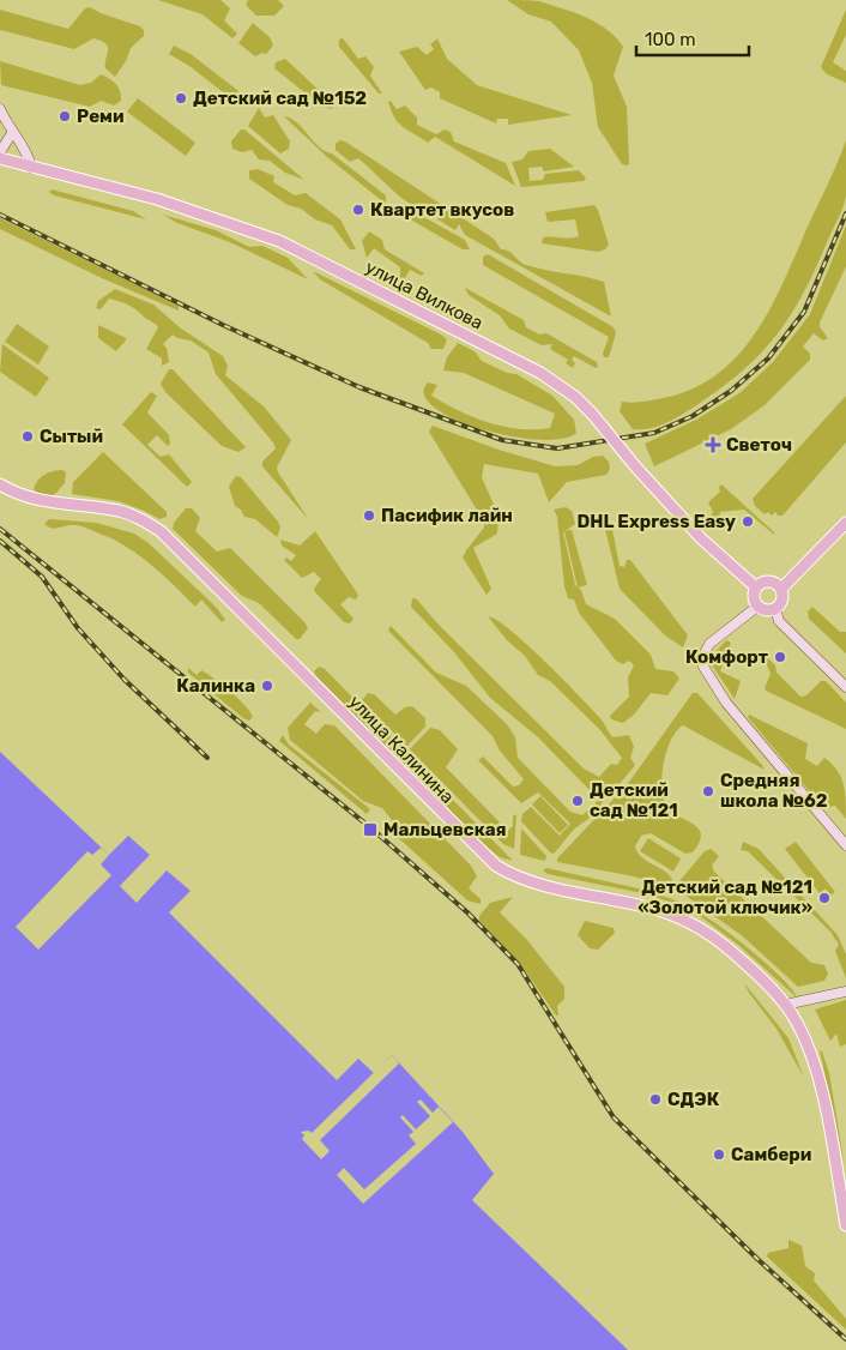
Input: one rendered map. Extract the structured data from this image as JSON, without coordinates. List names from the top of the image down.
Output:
{
  "streets": {
    "main road": ["улица Вилкова", "улица Калинина"]
  },
  "places": {
    "other": [
      "Детский сад №152",
      "Реми",
      "Квартет вкусов",
      "Сытый",
      "Пасифик лайн",
      "DHL Express Easy",
      "Комфорт",
      "Калинка",
      "Средняя школа №62",
      "Детский сад №121",
      "Детский сад №121 «Золотой ключик»",
      "СДЭК",
      "Самбери"
    ],
    "health": ["Светоч"],
    "transit": ["Мальцевская"]
  },
  "scale_bar": "100 m"
}
